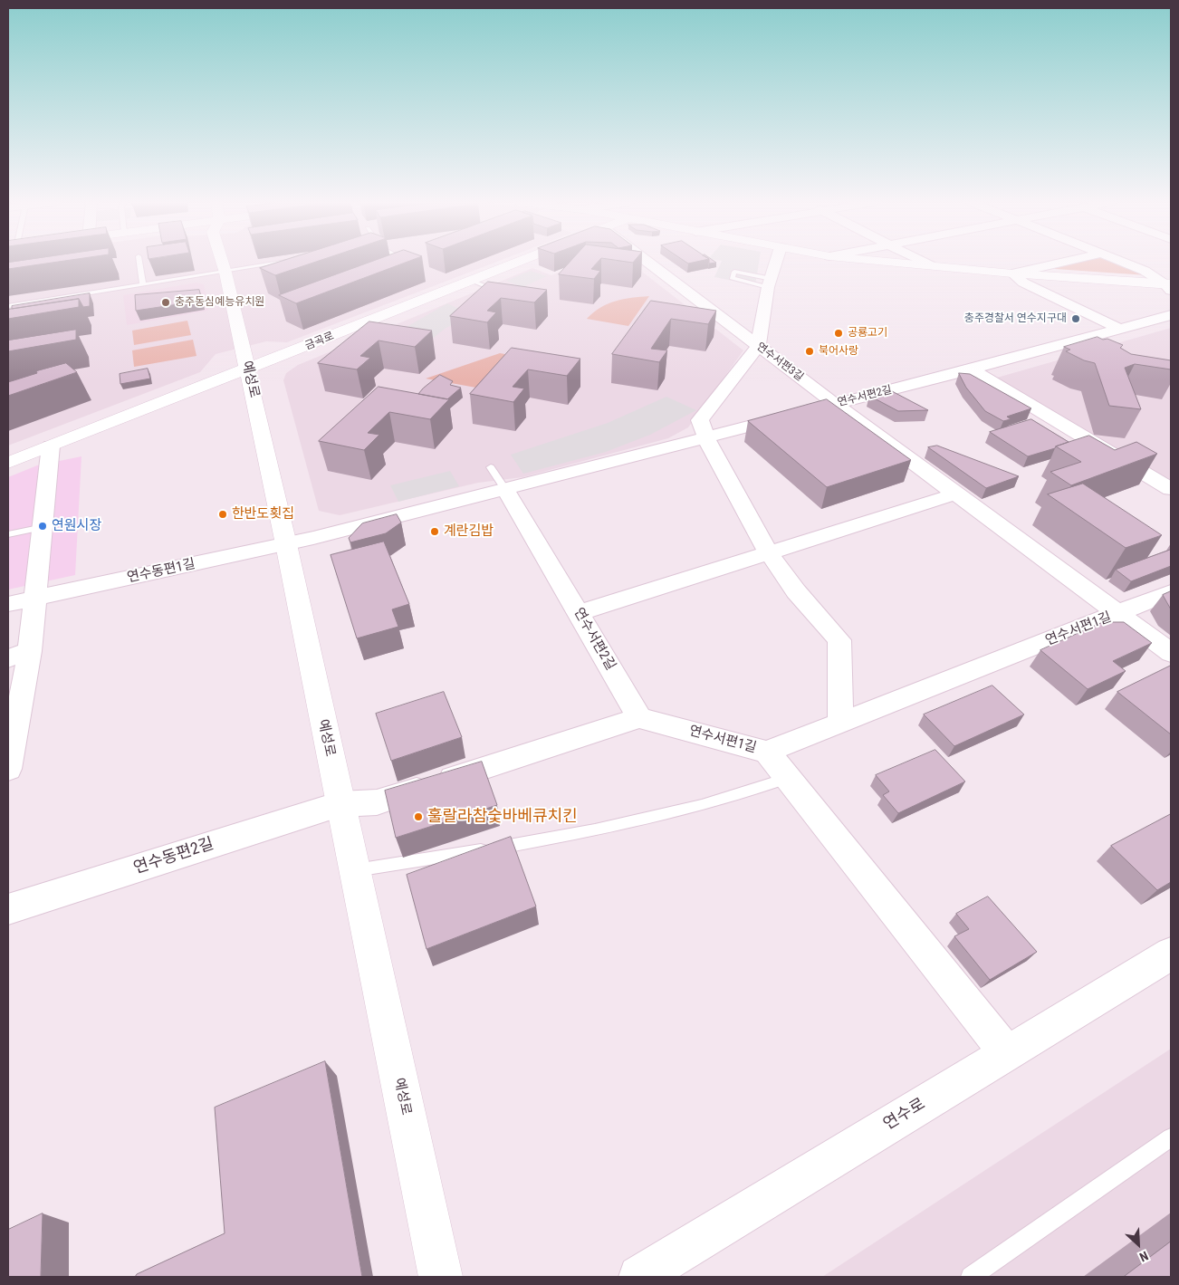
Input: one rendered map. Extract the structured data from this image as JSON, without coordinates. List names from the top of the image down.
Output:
{
  "streets": {
    "street": [
      "금곡로",
      "연수서편3길",
      "예성로",
      "연수서편2길",
      "연수동편1길",
      "연수서편1길",
      "연수동편2길",
      "연수로"
    ]
  },
  "crossings": [
    ["금곡로", "예성로"],
    ["연수서편3길", "연수서편2길"],
    ["연수서편3길", "연수서편1길"],
    ["예성로", "연수서편2길"],
    ["예성로", "연수동편1길"],
    ["예성로", "연수동편2길"],
    ["연수서편2길", "연수동편1길"],
    ["연수서편2길", "연수서편1길"]
  ],
  "places": [
    "충주동심예능유치원",
    "충주경찰서 연수지구대",
    "공룡고기",
    "북어사랑",
    "한반도횟집",
    "연원시장",
    "계란김밥",
    "훌랄라참숯바베큐치킨"
  ],
  "north": "bottom right"
}
